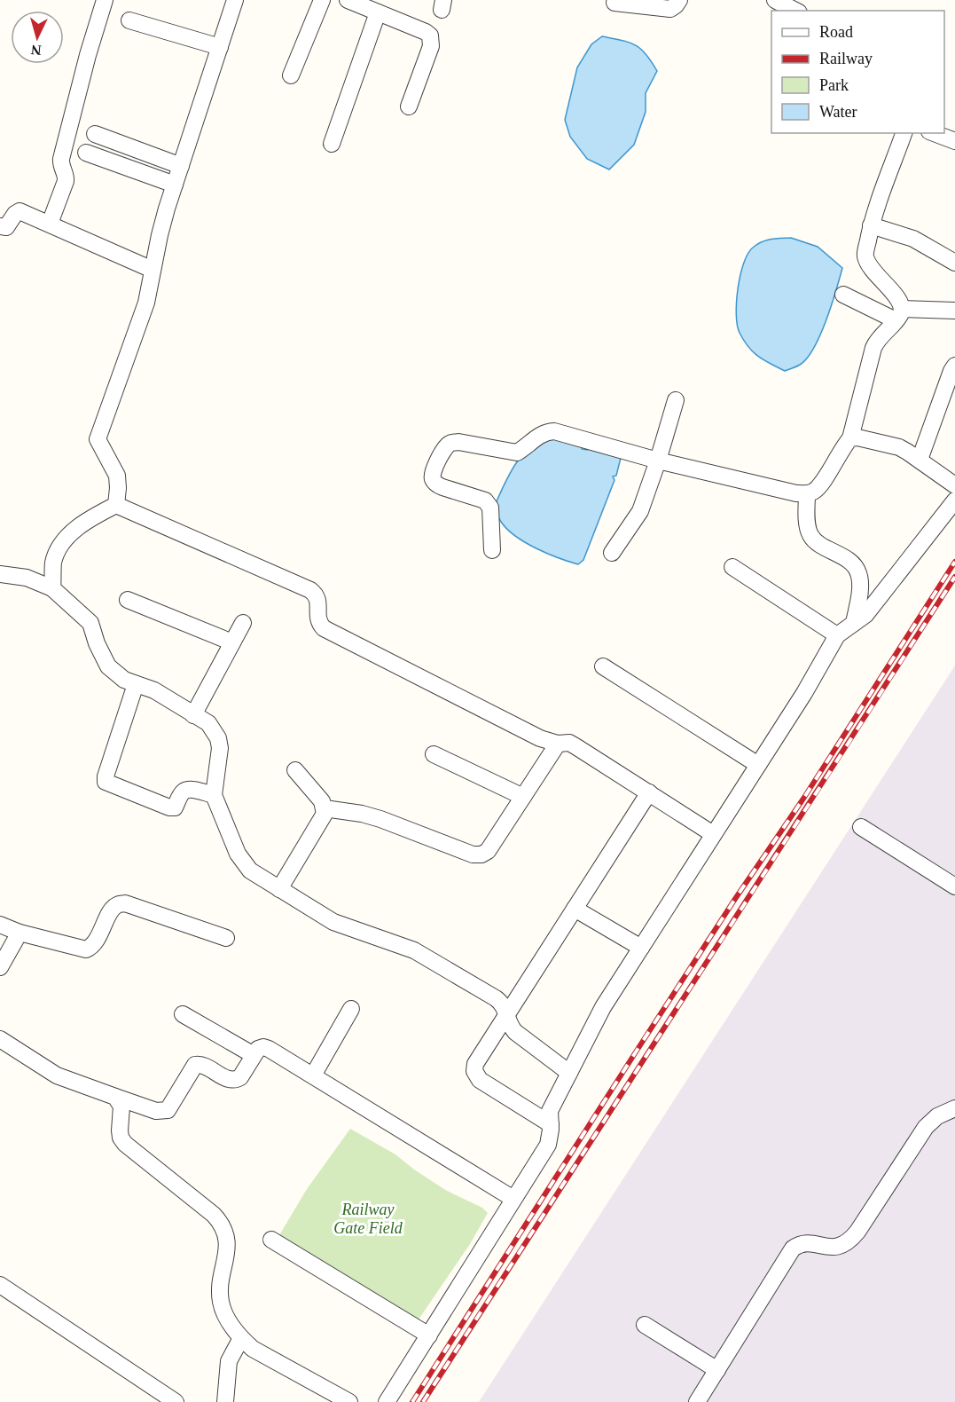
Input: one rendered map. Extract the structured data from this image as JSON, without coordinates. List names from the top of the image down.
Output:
{
  "parks": ["Railway Gate Field"],
  "legend": [
    "Road",
    "Railway",
    "Park",
    "Water"
  ],
  "north": "bottom"
}
